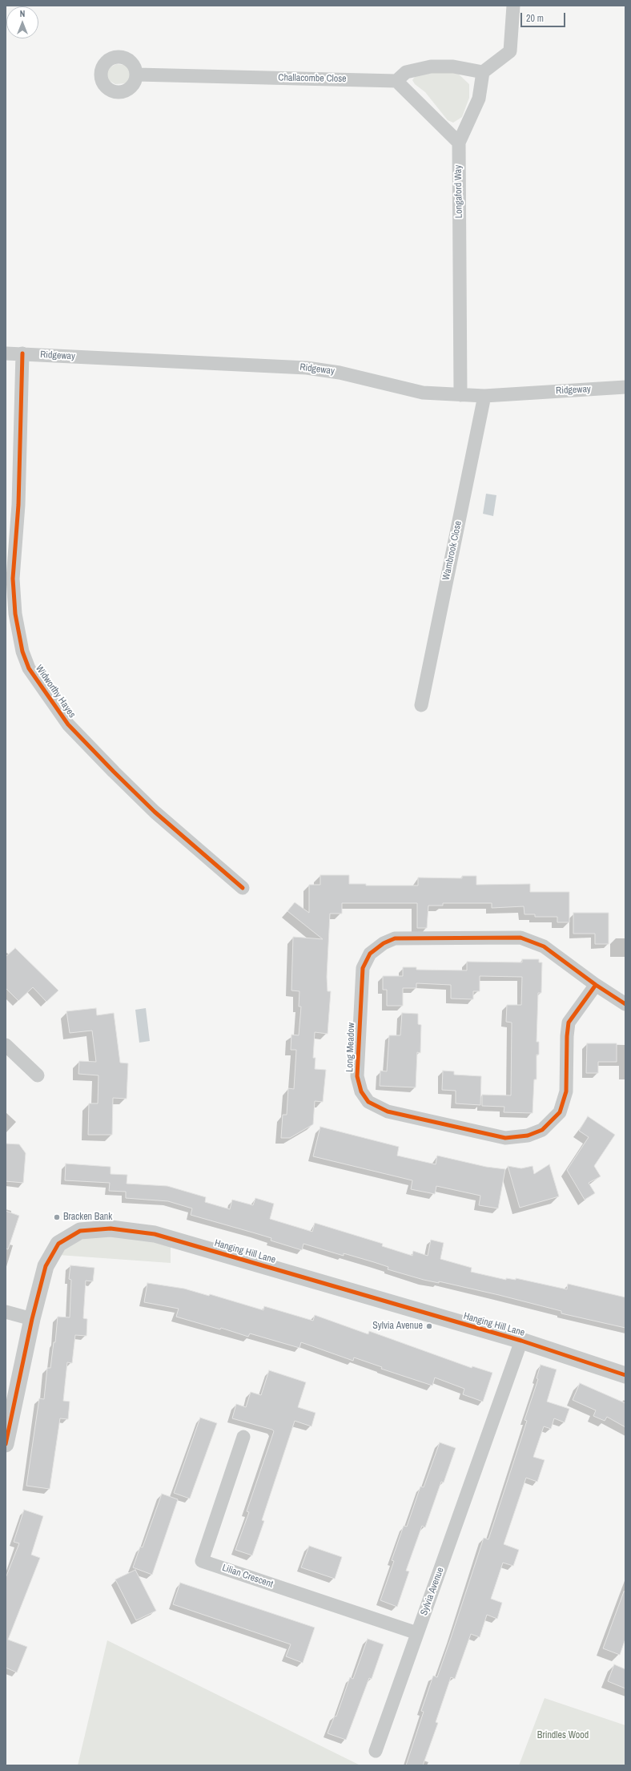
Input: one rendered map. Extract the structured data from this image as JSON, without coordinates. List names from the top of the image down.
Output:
{
  "streets": {
    "street": [
      "Challacombe Close",
      "Longaford Way",
      "Ridgeway",
      "Wambrook Close",
      "Widworthy Hayes",
      "Long Meadow",
      "Hanging Hill Lane",
      "Lilian Crescent",
      "Sylvia Avenue"
    ]
  },
  "crossings": [
    ["Longaford Way", "Ridgeway"],
    ["Ridgeway", "Wambrook Close"],
    ["Ridgeway", "Widworthy Hayes"],
    ["Hanging Hill Lane", "Sylvia Avenue"],
    ["Lilian Crescent", "Sylvia Avenue"]
  ],
  "parks": ["Brindles Wood"],
  "places": ["Bracken Bank", "Sylvia Avenue"],
  "scale_bar": "20 m",
  "north": "top"
}
